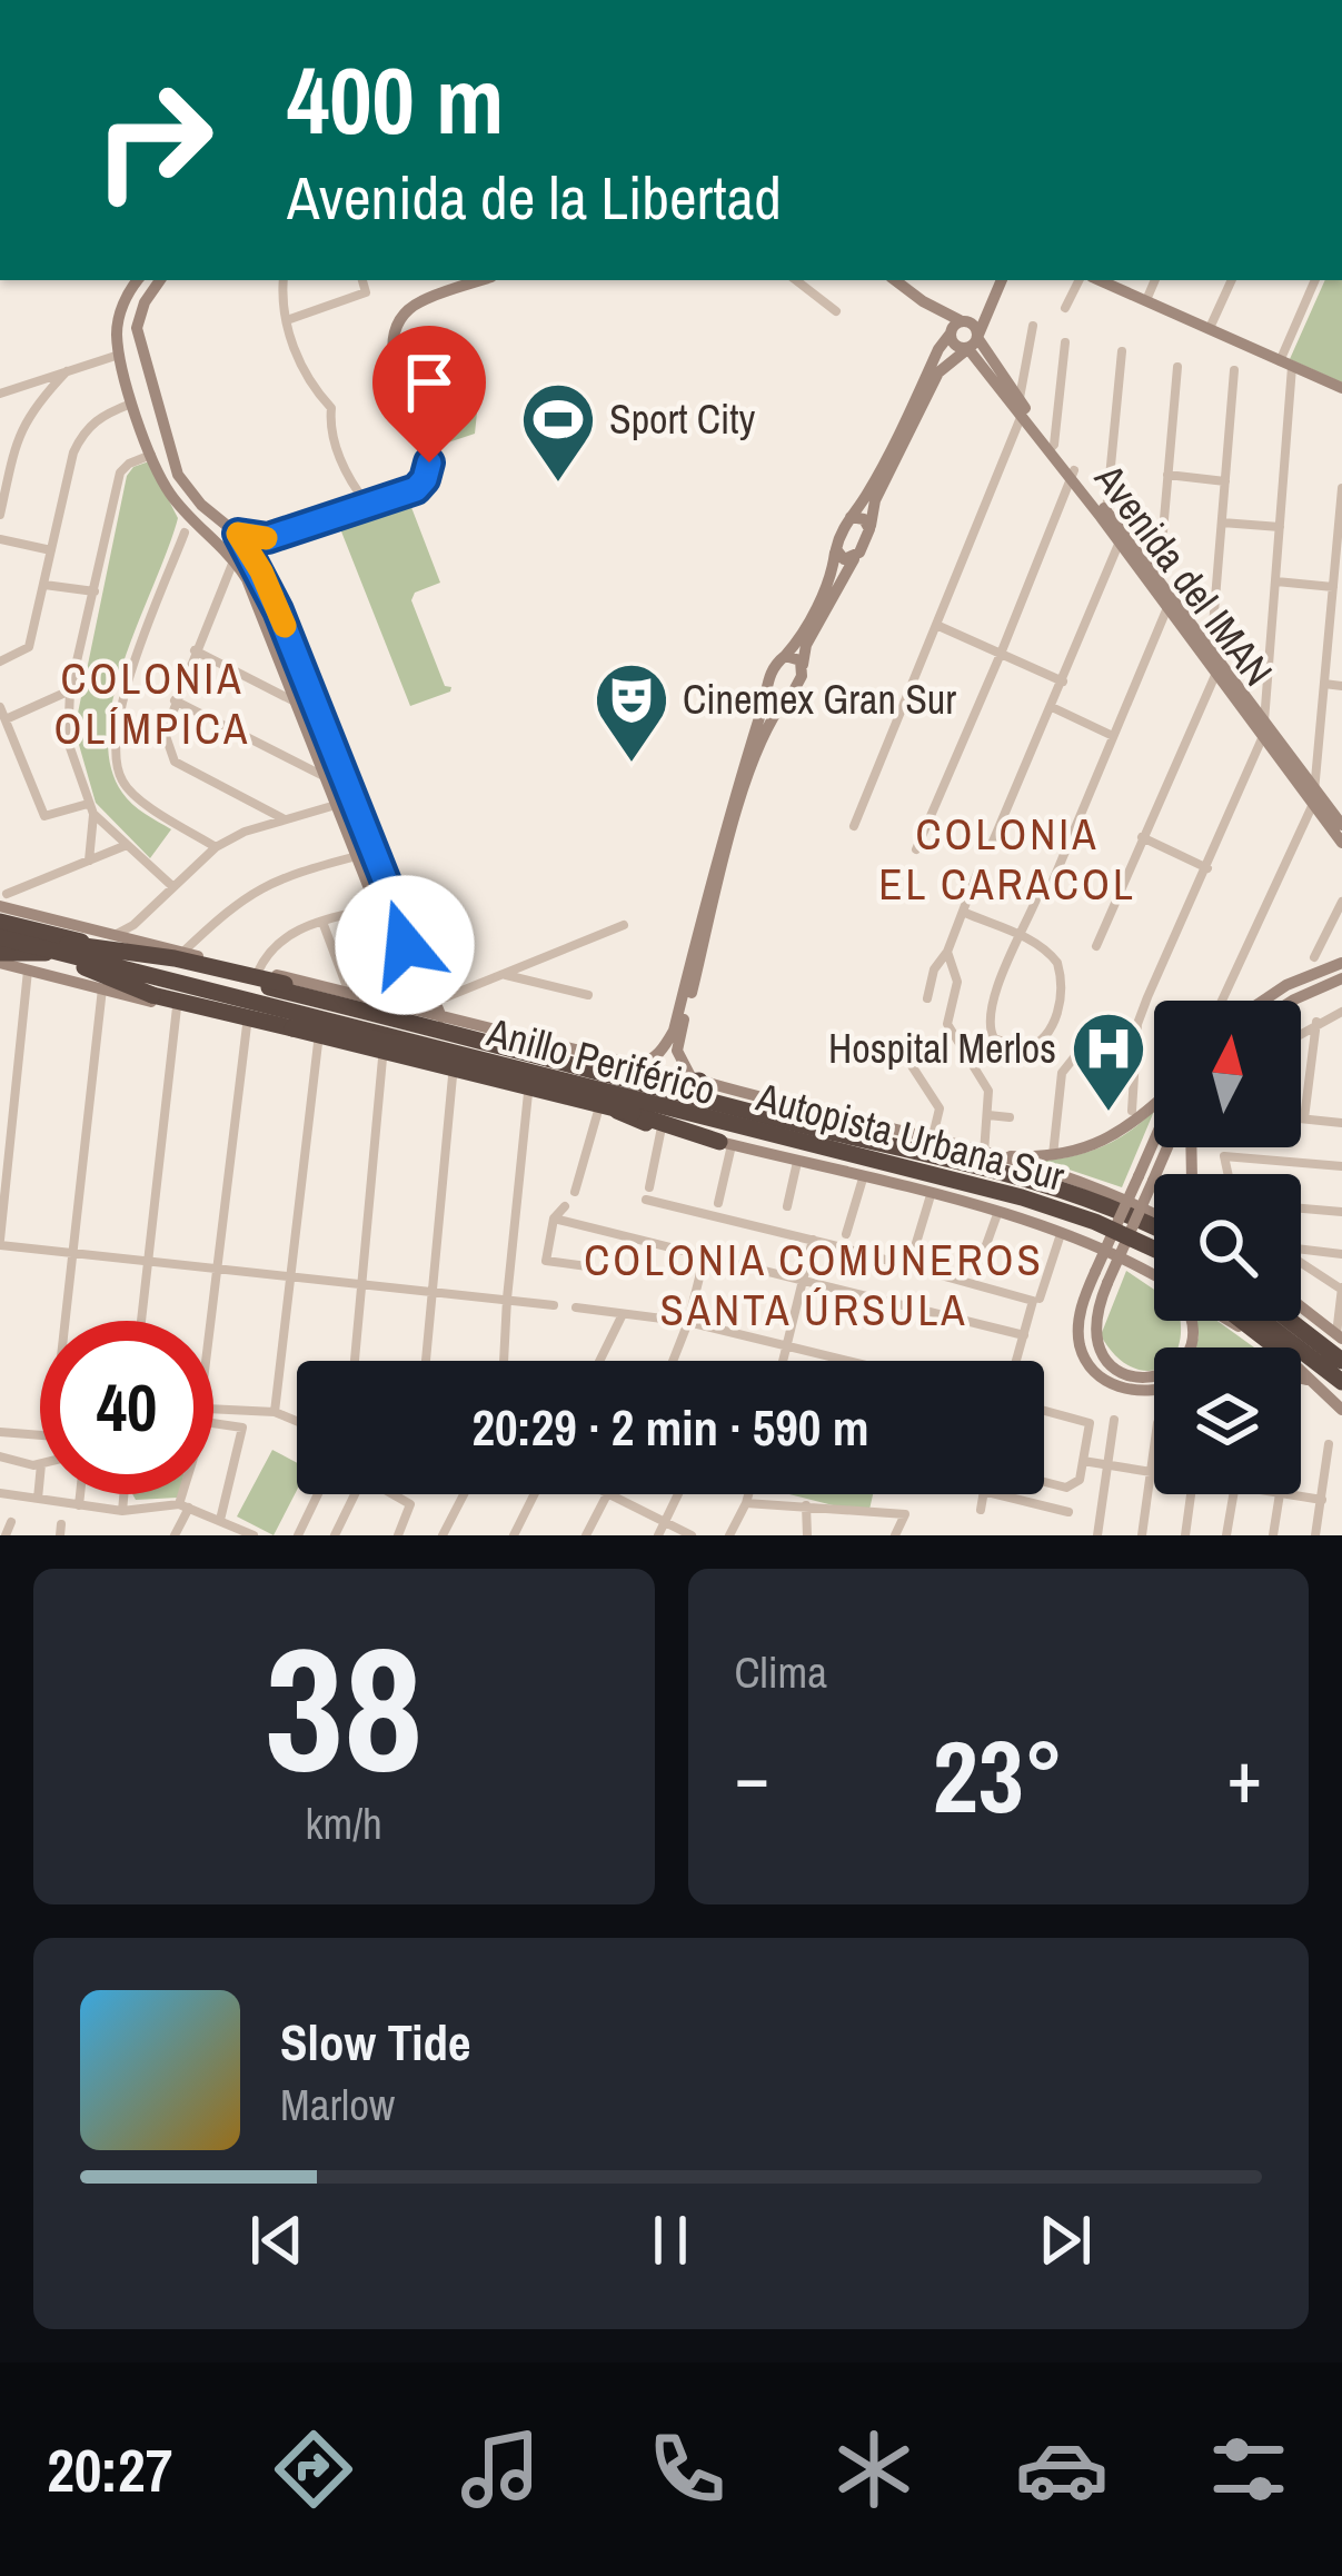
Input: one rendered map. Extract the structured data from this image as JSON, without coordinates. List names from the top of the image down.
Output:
{
  "streets": {
    "highway": ["Anillo Periférico", "Autopista Urbana Sur"],
    "main road": ["Avenida del IMAN"]
  },
  "crossings": [
    ["Anillo Periférico", "Autopista Urbana Sur"]
  ],
  "districts": ["COLONIA OLÍMPICA", "COLONIA EL CARACOL", "COLONIA COMUNEROS SANTA ÚRSULA"],
  "places": {
    "sports": ["Sport City"],
    "theatre": ["Cinemex Gran Sur"],
    "hospital": ["Hospital Merlos"]
  },
  "north": "top",
  "page": {
    "turn": ["400 m", "Avenida de la Libertad"],
    "limit": "40",
    "trip": "20:29 · 2 min · 590 m",
    "tile": [
      ["38", "km/h"],
      "Clima"
    ],
    "heat": ["−", "23°", "+"],
    "song": ["Slow Tide", "Marlow"],
    "tabs": "20:27"
  }
}
